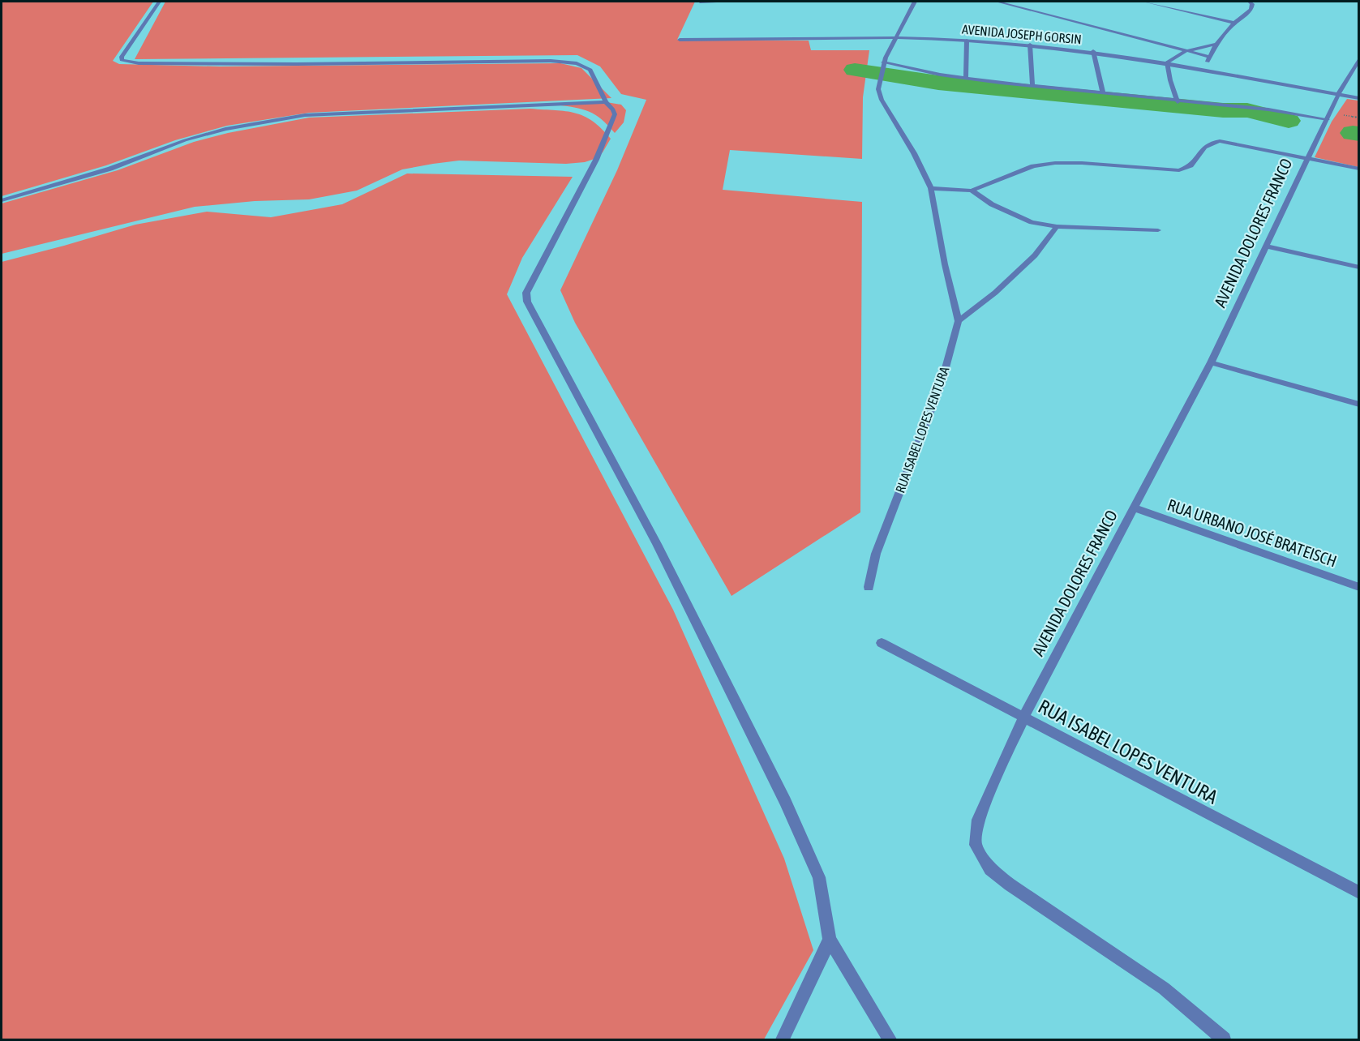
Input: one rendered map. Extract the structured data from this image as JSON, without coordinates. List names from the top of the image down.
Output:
{
  "streets": {
    "street": [
      "AVENIDA JOSEPH GORSIN",
      "AVENIDA DOLORES FRANCO",
      "RUA ISABEL LOPES VENTURA",
      "RUA URBANO JOSÉ BRATEISCH"
    ]
  },
  "crossings": [
    ["AVENIDA JOSEPH GORSIN", "AVENIDA DOLORES FRANCO"],
    ["AVENIDA JOSEPH GORSIN", "RUA ISABEL LOPES VENTURA"],
    ["AVENIDA DOLORES FRANCO", "RUA ISABEL LOPES VENTURA"],
    ["AVENIDA DOLORES FRANCO", "RUA URBANO JOSÉ BRATEISCH"]
  ]
}
